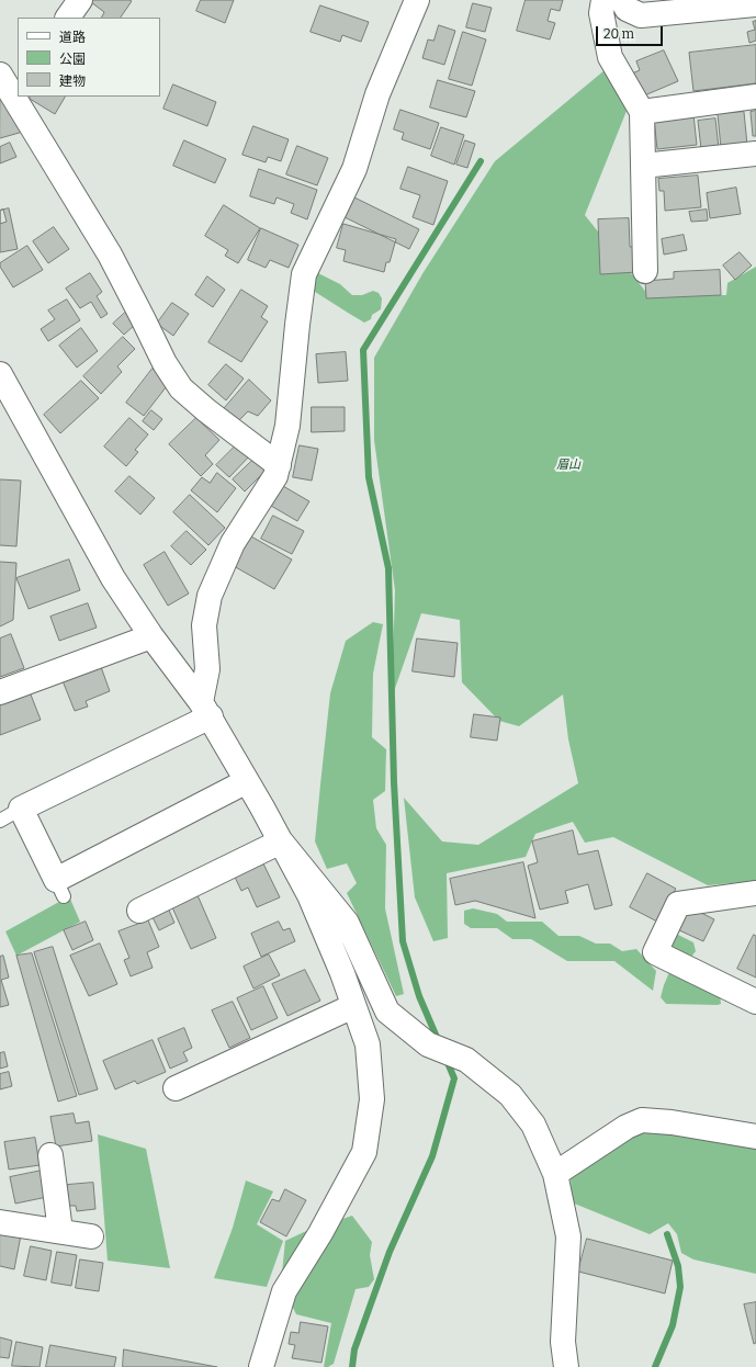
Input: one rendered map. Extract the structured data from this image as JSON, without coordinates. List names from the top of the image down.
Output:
{
  "parks": ["眉山"],
  "legend": ["道路", "公園", "建物"],
  "scale_bar": "20 m"
}
